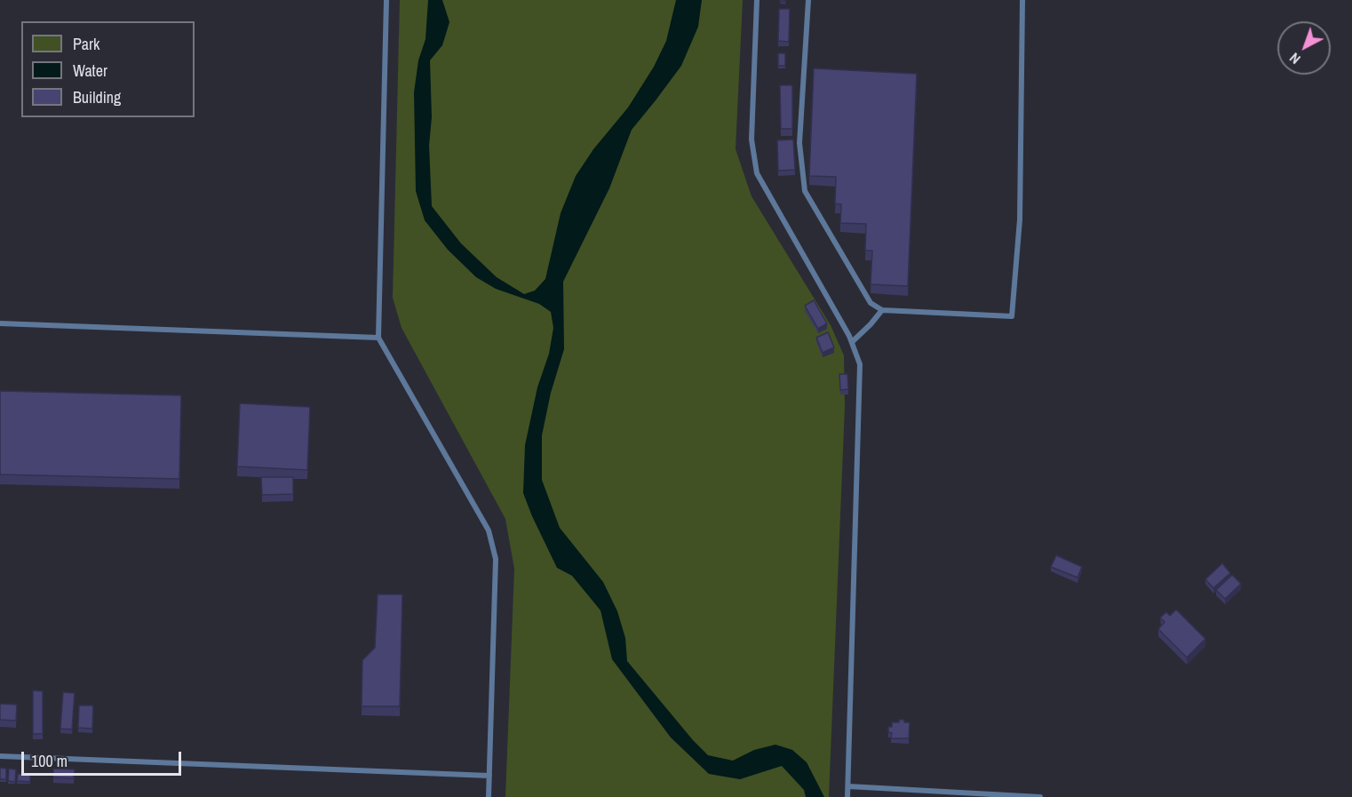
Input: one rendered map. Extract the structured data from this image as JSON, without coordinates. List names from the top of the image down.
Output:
{
  "legend": ["Park", "Water", "Building"],
  "scale_bar": "100 m",
  "north": "bottom left"
}
